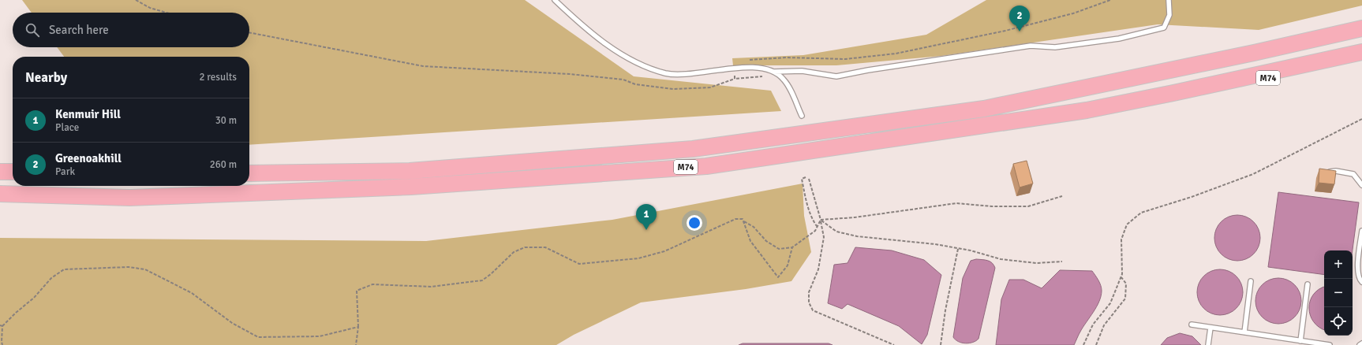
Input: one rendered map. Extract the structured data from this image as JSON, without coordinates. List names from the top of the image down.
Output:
{
  "streets": {
    "highway": ["M74"]
  },
  "page": {
    "pins": ["2", "1"],
    "search": "Search here",
    "heading": ["Nearby", "2 results"],
    "list": [
      {
        "mark": "1",
        "name": "Kenmuir Hill",
        "note": "Place",
        "value": "30 m"
      },
      {
        "mark": "2",
        "name": "Greenoakhill",
        "note": "Park",
        "value": "260 m"
      }
    ],
    "map_buttons": ["+", "−"]
  }
}
